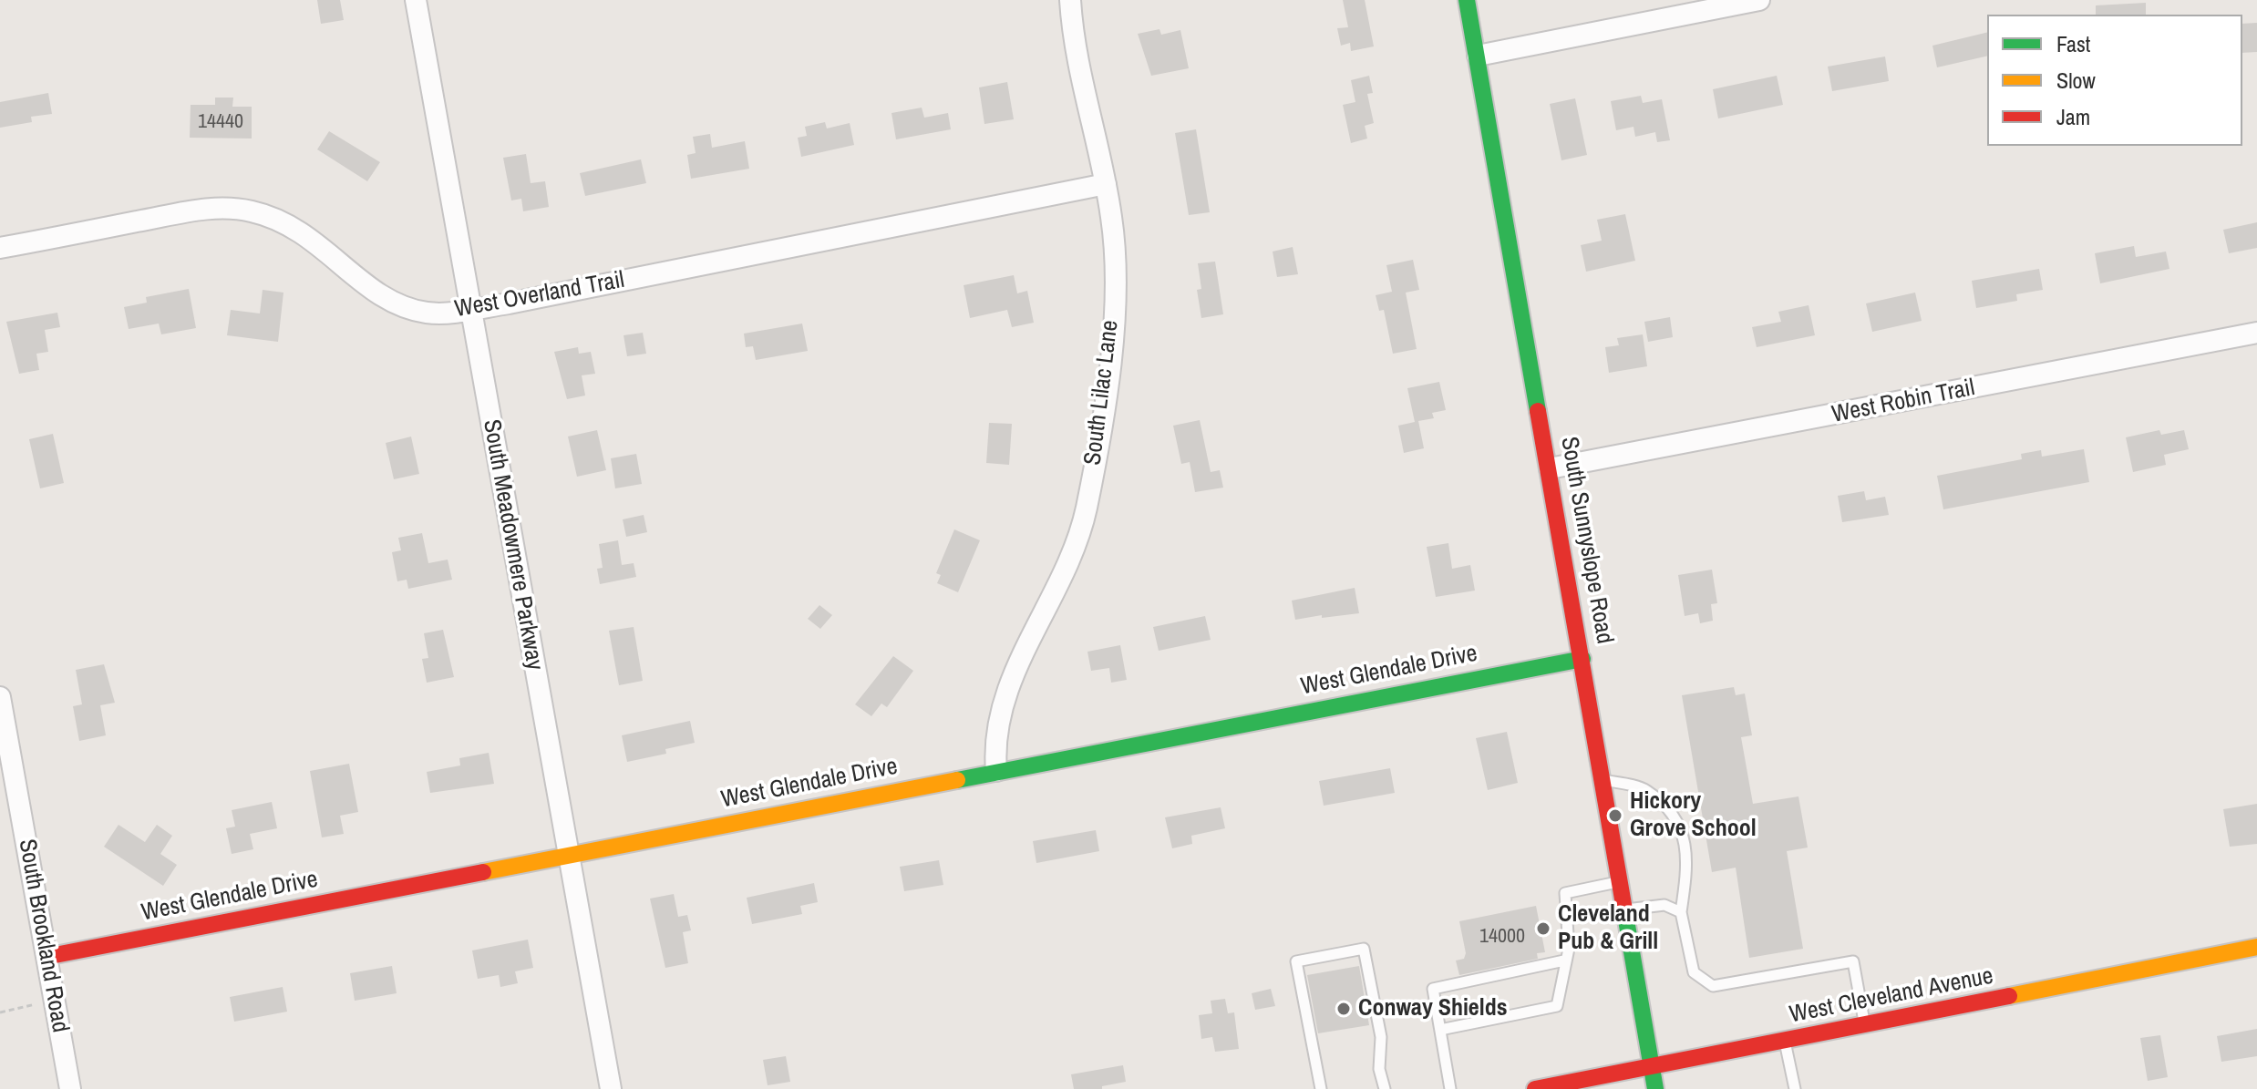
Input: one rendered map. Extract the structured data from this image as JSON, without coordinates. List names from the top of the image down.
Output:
{
  "streets": {
    "street": [
      "West Overland Trail",
      "South Lilac Lane",
      "West Robin Trail",
      "South Sunnyslope Road",
      "South Meadowmere Parkway",
      "West Glendale Drive",
      "South Brookland Road",
      "West Cleveland Avenue"
    ]
  },
  "crossings": [
    ["West Overland Trail", "South Lilac Lane"],
    ["West Overland Trail", "South Meadowmere Parkway"],
    ["South Lilac Lane", "West Glendale Drive"],
    ["West Robin Trail", "South Sunnyslope Road"],
    ["South Sunnyslope Road", "West Glendale Drive"],
    ["South Sunnyslope Road", "West Cleveland Avenue"],
    ["South Meadowmere Parkway", "West Glendale Drive"],
    ["West Glendale Drive", "South Brookland Road"]
  ],
  "places": ["Hickory Grove School", "Cleveland Pub & Grill", "Conway Shields"],
  "house_numbers": ["14440", "14000"],
  "legend": ["Fast", "Slow", "Jam"]
}
